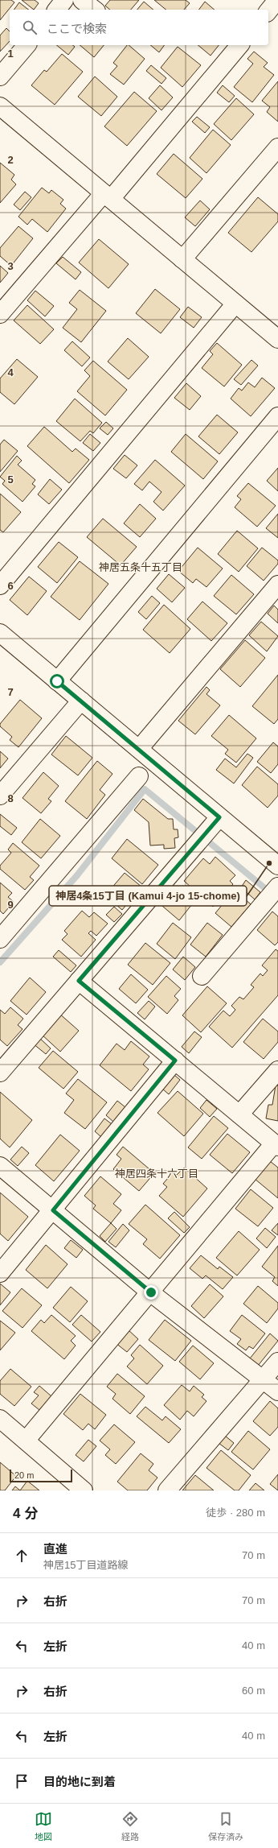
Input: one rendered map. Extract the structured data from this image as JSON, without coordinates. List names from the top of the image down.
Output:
{
  "districts": ["神居五条十五丁目", "神居四条十六丁目"],
  "places": ["神居4条15丁目 (Kamui 4-jo 15-chome)"],
  "scale_bar": "20 m",
  "page": {
    "search": "ここで検索",
    "scale": "20 m",
    "heading": ["4 分", "徒歩 · 280 m"],
    "list": [
      ["直進", "神居15丁目道路線", "70 m"],
      ["右折", "70 m"],
      ["左折", "40 m"],
      ["右折", "60 m"],
      ["左折", "40 m"],
      "目的地に到着"
    ],
    "nav": ["地図", "経路", "保存済み"]
  },
  "grid": {
    "rows": [
      "1",
      "2",
      "3",
      "4",
      "5",
      "6",
      "7",
      "8",
      "9"
    ]
  }
}
